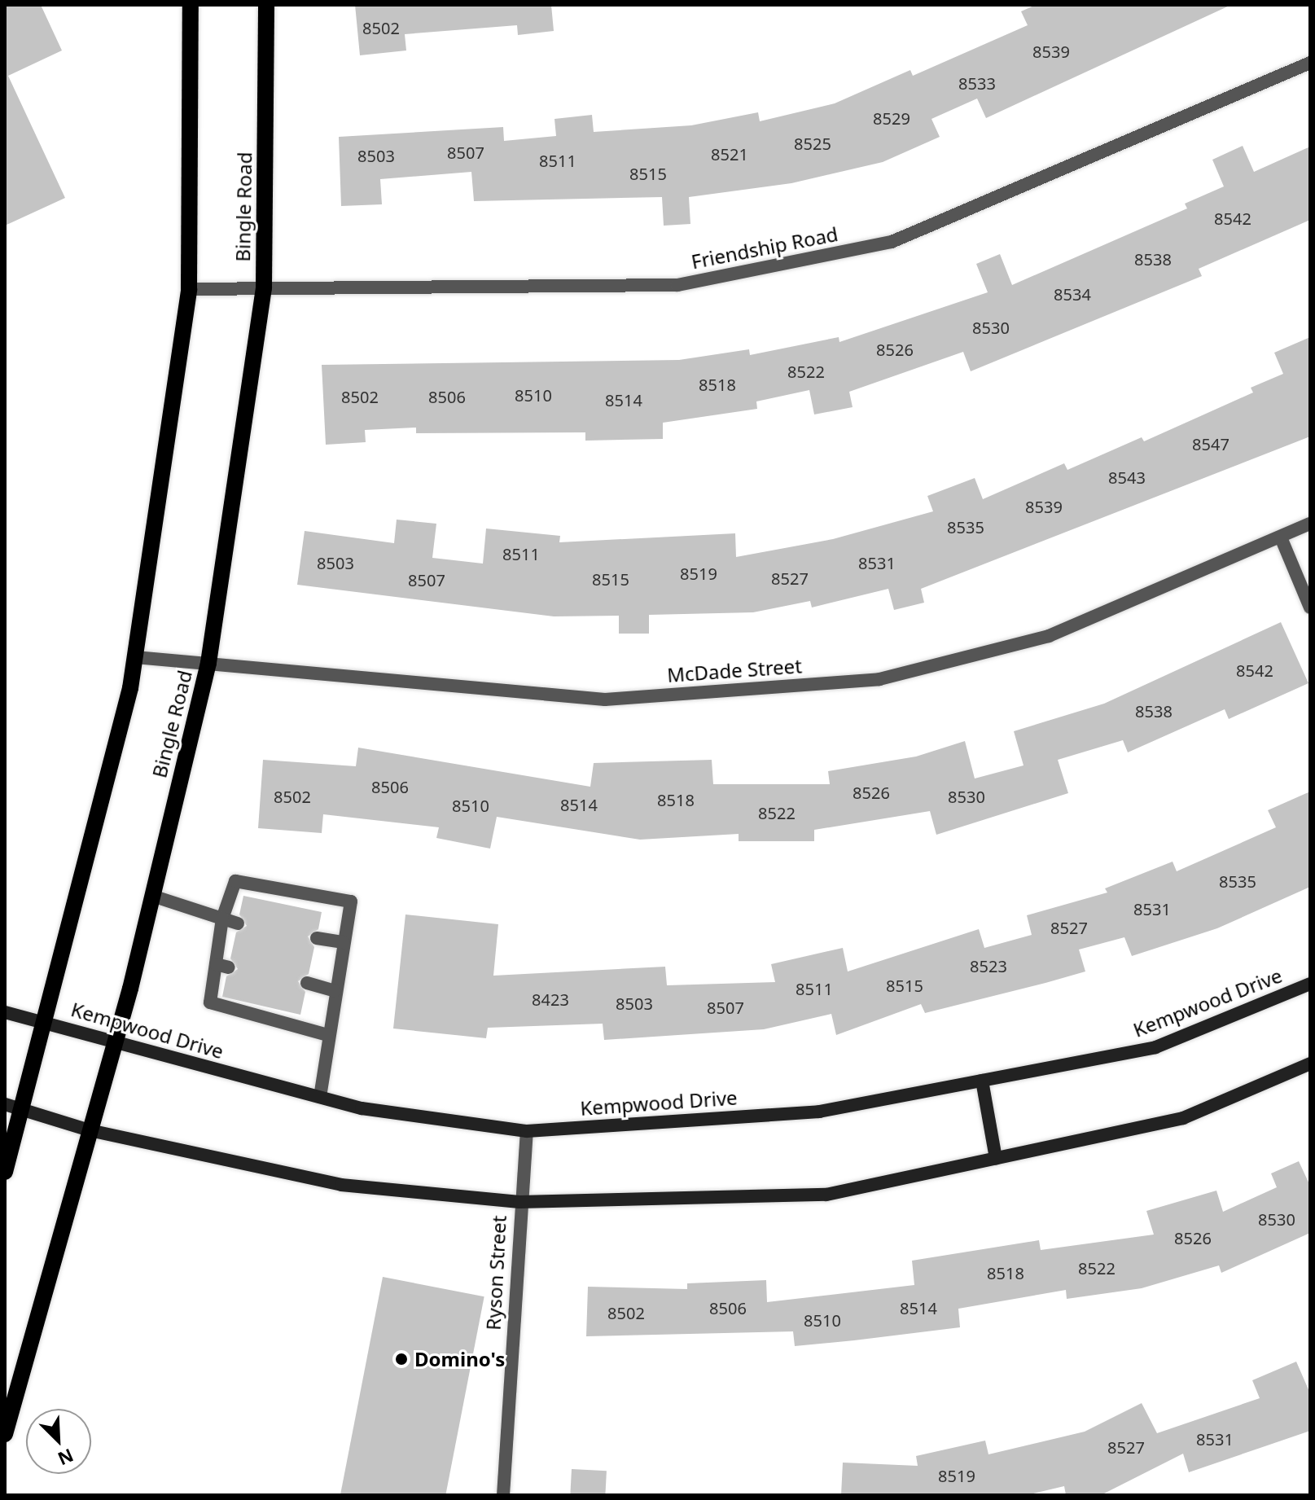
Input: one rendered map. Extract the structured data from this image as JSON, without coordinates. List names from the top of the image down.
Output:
{
  "streets": {
    "main road": ["Bingle Road", "Kempwood Drive"],
    "street": ["Friendship Road", "McDade Street", "Ryson Street"]
  },
  "crossings": [
    ["Bingle Road", "Friendship Road"],
    ["Bingle Road", "McDade Street"],
    ["Bingle Road", "Kempwood Drive"],
    ["Kempwood Drive", "Ryson Street"]
  ],
  "places": ["Domino's"],
  "house_numbers": [
    "8502",
    "8539",
    "8533",
    "8529",
    "8525",
    "8507",
    "8521",
    "8503",
    "8511",
    "8515",
    "8542",
    "8538",
    "8534",
    "8530",
    "8526",
    "8522",
    "8518",
    "8510",
    "8502",
    "8506",
    "8514",
    "8547",
    "8543",
    "8539",
    "8535",
    "8511",
    "8503",
    "8531",
    "8519",
    "8527",
    "8515",
    "8507",
    "8542",
    "8538",
    "8506",
    "8526",
    "8502",
    "8530",
    "8518",
    "8514",
    "8510",
    "8522",
    "8535",
    "8531",
    "8527",
    "8523",
    "8515",
    "8511",
    "8423",
    "8503",
    "8507",
    "8530",
    "8526",
    "8522",
    "8518",
    "8506",
    "8514",
    "8502",
    "8510",
    "8531",
    "8527",
    "8519"
  ],
  "north": "bottom right"
}
